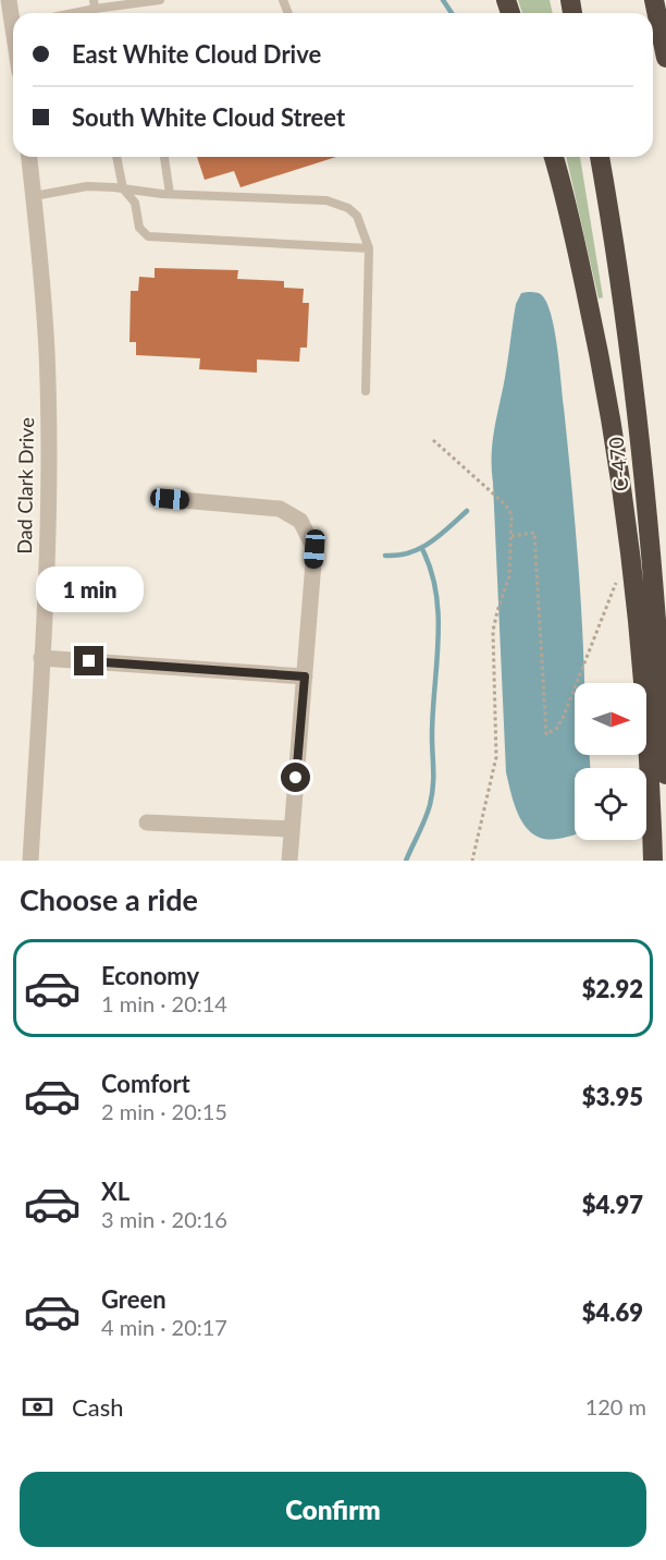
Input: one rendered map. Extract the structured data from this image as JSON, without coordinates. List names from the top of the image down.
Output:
{
  "streets": {
    "highway": ["C-470"],
    "street": ["Dad Clark Drive"]
  },
  "north": "right",
  "page": {
    "banner": ["East White Cloud Drive", "South White Cloud Street"],
    "bubble": "1 min",
    "heading": "Choose a ride",
    "list": [
      {
        "name": "Economy",
        "note": "1 min · 20:14",
        "value": "$2.92"
      },
      {
        "name": "Comfort",
        "note": "2 min · 20:15",
        "value": "$3.95"
      },
      {
        "name": "XL",
        "note": "3 min · 20:16",
        "value": "$4.97"
      },
      {
        "name": "Green",
        "note": "4 min · 20:17",
        "value": "$4.69"
      }
    ],
    "pay": ["Cash", "120 m"],
    "buttons": "Confirm"
  }
}
